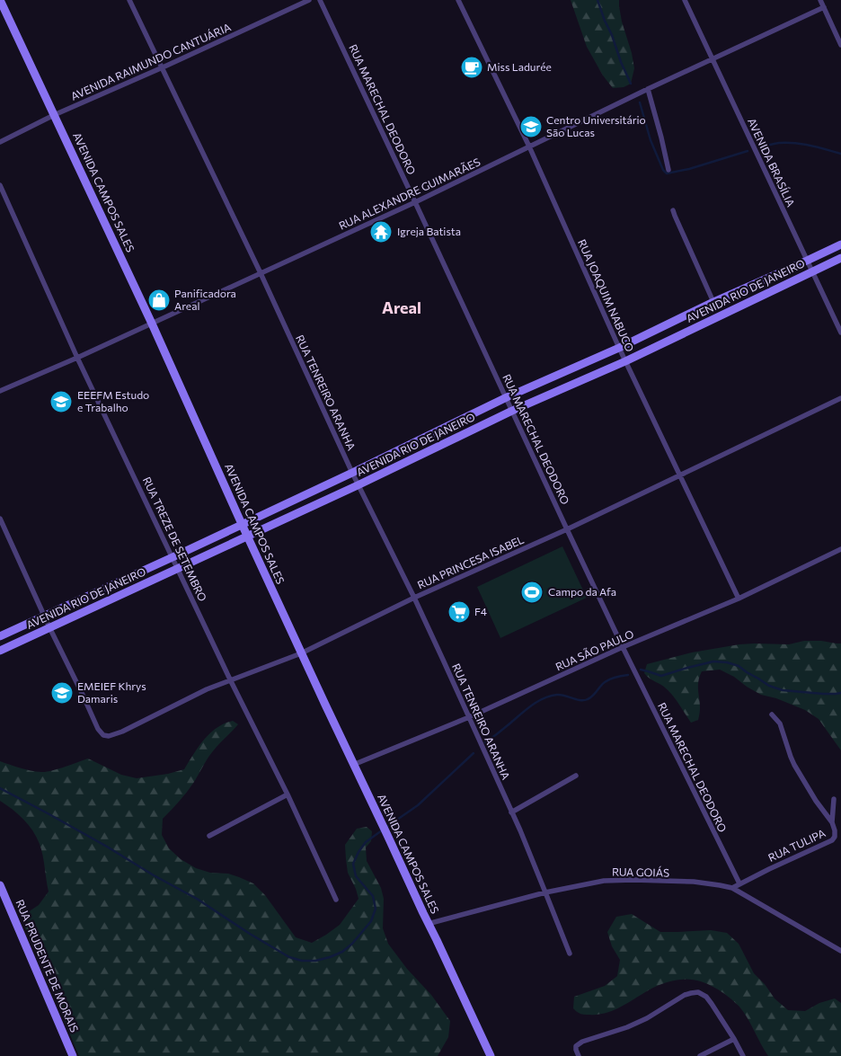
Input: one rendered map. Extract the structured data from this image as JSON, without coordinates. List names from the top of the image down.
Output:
{
  "streets": {
    "main road": ["AVENIDA CAMPOS SALES", "AVENIDA RIO DE JANEIRO", "RUA PRUDENTE DE MORAIS"],
    "street": [
      "AVENIDA RAIMUNDO CANTUÁRIA",
      "RUA MARECHAL DEODORO",
      "AVENIDA BRASÍLIA",
      "RUA ALEXANDRE GUIMARÃES",
      "RUA JOAQUIM NABUCO",
      "RUA TENREIRO ARANHA",
      "RUA TREZE DE SETEMBRO",
      "RUA PRINCESA ISABEL",
      "RUA SÃO PAULO",
      "RUA TULIPA",
      "RUA GOIÁS"
    ]
  },
  "crossings": [
    ["AVENIDA RAIMUNDO CANTUÁRIA", "AVENIDA CAMPOS SALES"],
    ["AVENIDA RAIMUNDO CANTUÁRIA", "RUA TENREIRO ARANHA"],
    ["RUA MARECHAL DEODORO", "RUA ALEXANDRE GUIMARÃES"],
    ["RUA MARECHAL DEODORO", "AVENIDA RIO DE JANEIRO"],
    ["RUA MARECHAL DEODORO", "RUA PRINCESA ISABEL"],
    ["RUA MARECHAL DEODORO", "RUA SÃO PAULO"],
    ["RUA MARECHAL DEODORO", "RUA TULIPA"],
    ["AVENIDA BRASÍLIA", "RUA ALEXANDRE GUIMARÃES"],
    ["AVENIDA BRASÍLIA", "AVENIDA RIO DE JANEIRO"],
    ["AVENIDA CAMPOS SALES", "RUA ALEXANDRE GUIMARÃES"],
    ["AVENIDA CAMPOS SALES", "AVENIDA RIO DE JANEIRO"],
    ["AVENIDA CAMPOS SALES", "RUA PRINCESA ISABEL"],
    ["AVENIDA CAMPOS SALES", "RUA SÃO PAULO"],
    ["AVENIDA CAMPOS SALES", "RUA GOIÁS"],
    ["RUA ALEXANDRE GUIMARÃES", "RUA JOAQUIM NABUCO"],
    ["RUA ALEXANDRE GUIMARÃES", "RUA TENREIRO ARANHA"],
    ["RUA ALEXANDRE GUIMARÃES", "RUA TREZE DE SETEMBRO"],
    ["AVENIDA RIO DE JANEIRO", "RUA JOAQUIM NABUCO"],
    ["AVENIDA RIO DE JANEIRO", "RUA TENREIRO ARANHA"],
    ["AVENIDA RIO DE JANEIRO", "RUA TREZE DE SETEMBRO"],
    ["AVENIDA RIO DE JANEIRO", "RUA PRINCESA ISABEL"],
    ["RUA JOAQUIM NABUCO", "RUA PRINCESA ISABEL"],
    ["RUA JOAQUIM NABUCO", "RUA SÃO PAULO"],
    ["RUA TENREIRO ARANHA", "RUA PRINCESA ISABEL"],
    ["RUA TENREIRO ARANHA", "RUA SÃO PAULO"],
    ["RUA TENREIRO ARANHA", "RUA GOIÁS"],
    ["RUA TREZE DE SETEMBRO", "RUA PRINCESA ISABEL"],
    ["RUA TULIPA", "RUA GOIÁS"]
  ],
  "districts": ["Areal"],
  "places": {
    "cafe": ["Miss Ladurée"],
    "school or university": ["Centro Universitário São Lucas", "EEEFM Estudo e Trabalho", "EMEIEF Khrys Damaris"],
    "temple": ["Igreja Batista"],
    "shop": ["Panificadora Areal"],
    "sports": ["Campo da Afa"],
    "supermarket": ["F4"]
  }
}
